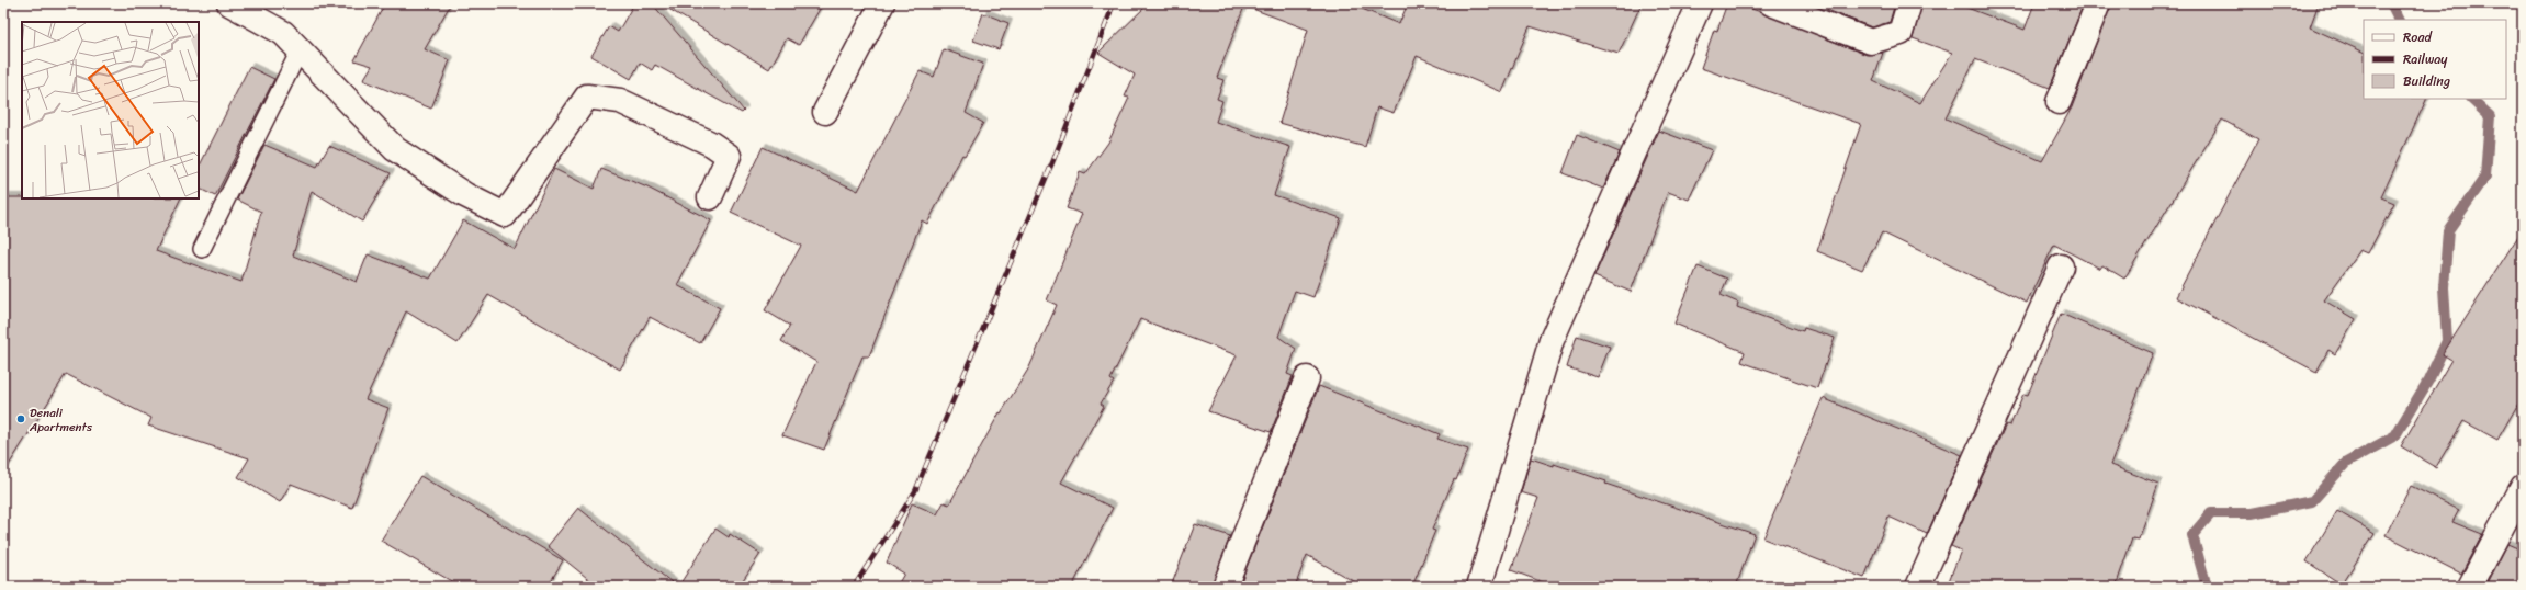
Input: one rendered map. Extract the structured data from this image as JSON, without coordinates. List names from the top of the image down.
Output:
{
  "places": ["Denali Apartments"],
  "legend": ["Road", "Railway", "Building"]
}
